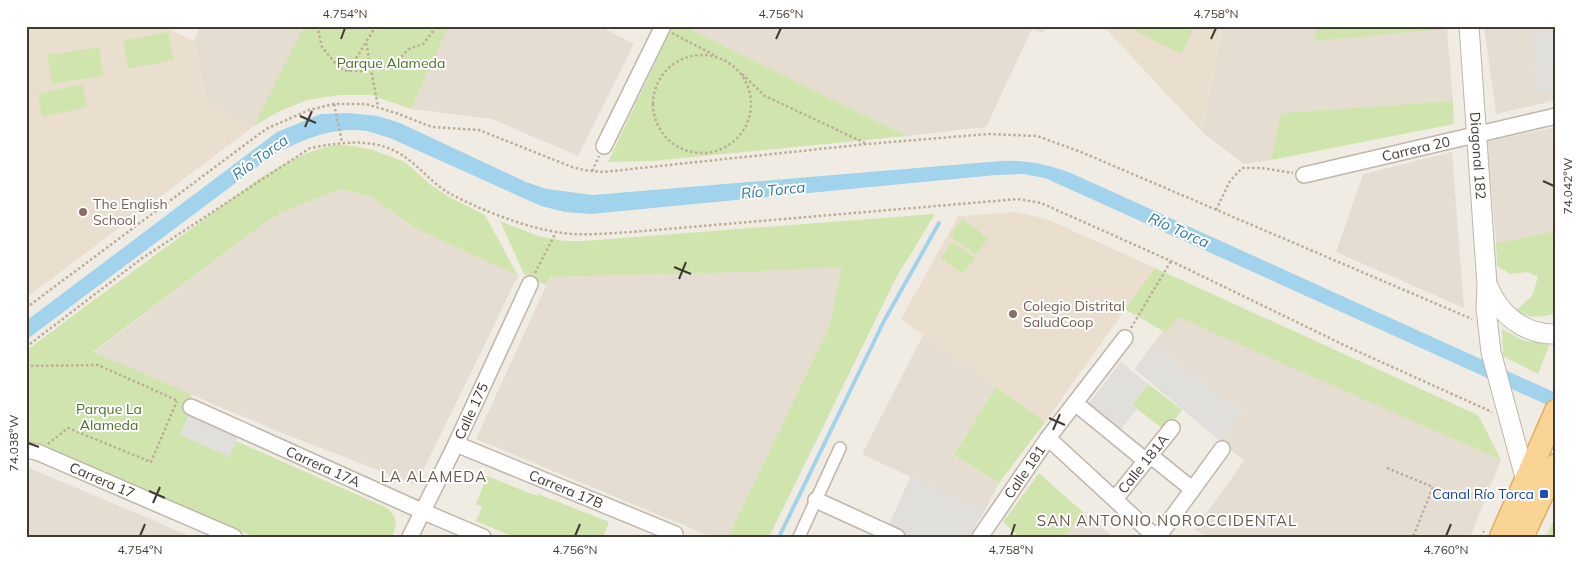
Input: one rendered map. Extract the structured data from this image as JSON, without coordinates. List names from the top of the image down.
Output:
{
  "streets": {
    "street": [
      "Carrera 20",
      "Diagonal 182",
      "Calle 175",
      "Calle 181A",
      "Carrera 17A",
      "Calle 181",
      "Carrera 17",
      "Carrera 17B"
    ]
  },
  "crossings": [
    ["Carrera 20", "Diagonal 182"],
    ["Calle 175", "Carrera 17A"],
    ["Calle 175", "Carrera 17B"]
  ],
  "districts": ["LA ALAMEDA", "SAN ANTONIO NOROCCIDENTAL"],
  "water": ["Río Torca"],
  "parks": ["Parque Alameda", "Parque La Alameda"],
  "places": {
    "other": ["The English School", "Colegio Distrital SaludCoop"],
    "transit": ["Canal Río Torca"]
  },
  "coordinates": [
    "4.754°N",
    "4.756°N",
    "4.758°N",
    "74.042°W",
    "74.038°W",
    "4.760°N"
  ]
}
